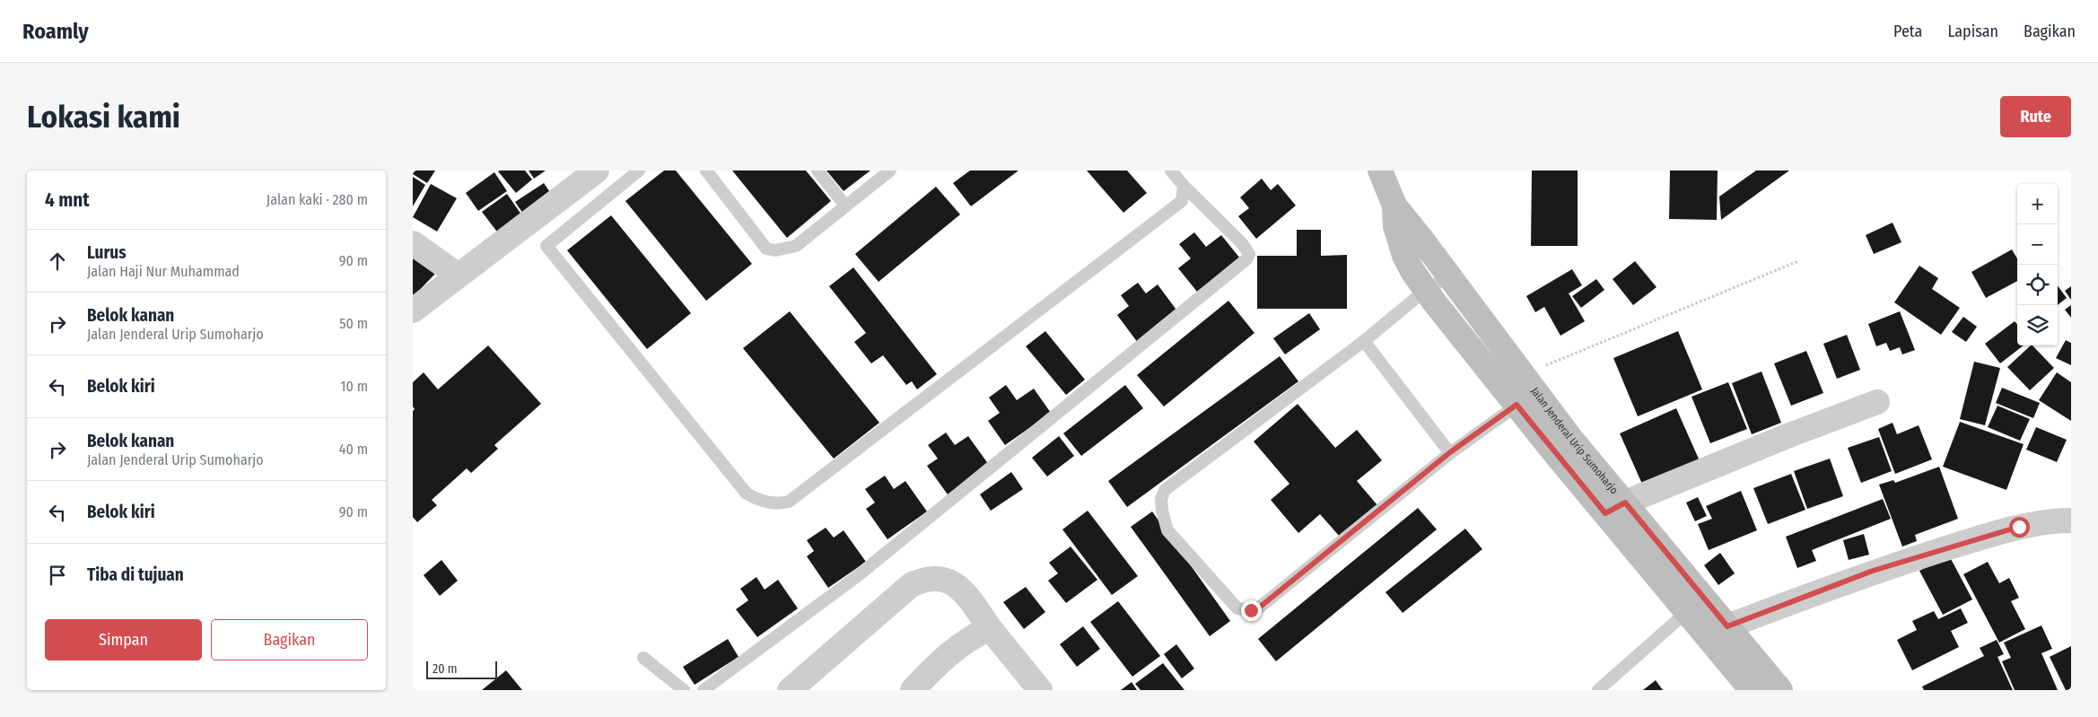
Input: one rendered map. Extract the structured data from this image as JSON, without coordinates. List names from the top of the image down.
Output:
{
  "streets": {
    "street": ["Jalan Jenderal Urip Sumoharjo"]
  },
  "scale_bar": "20 m",
  "page": {
    "header": "Roamly",
    "nav": ["Peta", "Lapisan", "Bagikan"],
    "buttons": [
      "Rute",
      ["Simpan", "Bagikan"]
    ],
    "title": "Lokasi kami",
    "heading": ["4 mnt", "Jalan kaki · 280 m"],
    "map_buttons": ["+", "−"],
    "list": [
      ["Lurus", "Jalan Haji Nur Muhammad", "90 m"],
      ["Belok kanan", "Jalan Jenderal Urip Sumoharjo", "50 m"],
      ["Belok kiri", "10 m"],
      ["Belok kanan", "Jalan Jenderal Urip Sumoharjo", "40 m"],
      ["Belok kiri", "90 m"],
      "Tiba di tujuan"
    ],
    "scale": "20 m"
  }
}
